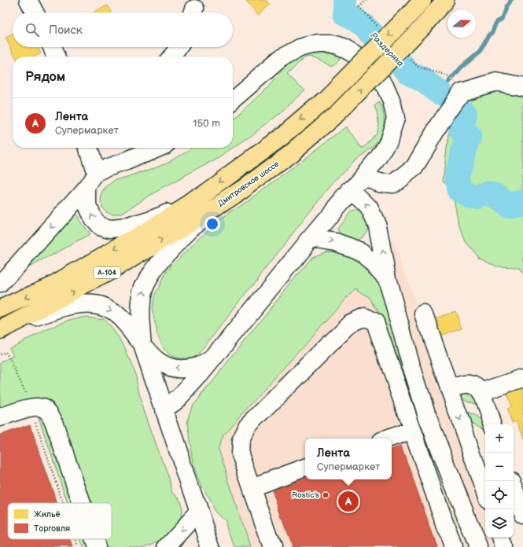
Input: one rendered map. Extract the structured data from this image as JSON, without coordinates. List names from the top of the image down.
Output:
{
  "streets": {
    "highway": ["Дмитровское шоссе", "А-104"]
  },
  "water": ["Раздериха"],
  "places": ["Rostic's"],
  "legend": ["Жильё", "Торговля"],
  "north": "right",
  "page": {
    "search": "Поиск",
    "heading": "Рядом",
    "list": [
      {
        "mark": "A",
        "name": "Лента",
        "note": "Супермаркет",
        "value": "150 m"
      }
    ],
    "map_buttons": ["+", "−"],
    "popup": ["Лента", "Супермаркет"],
    "pins": "A"
  }
}
